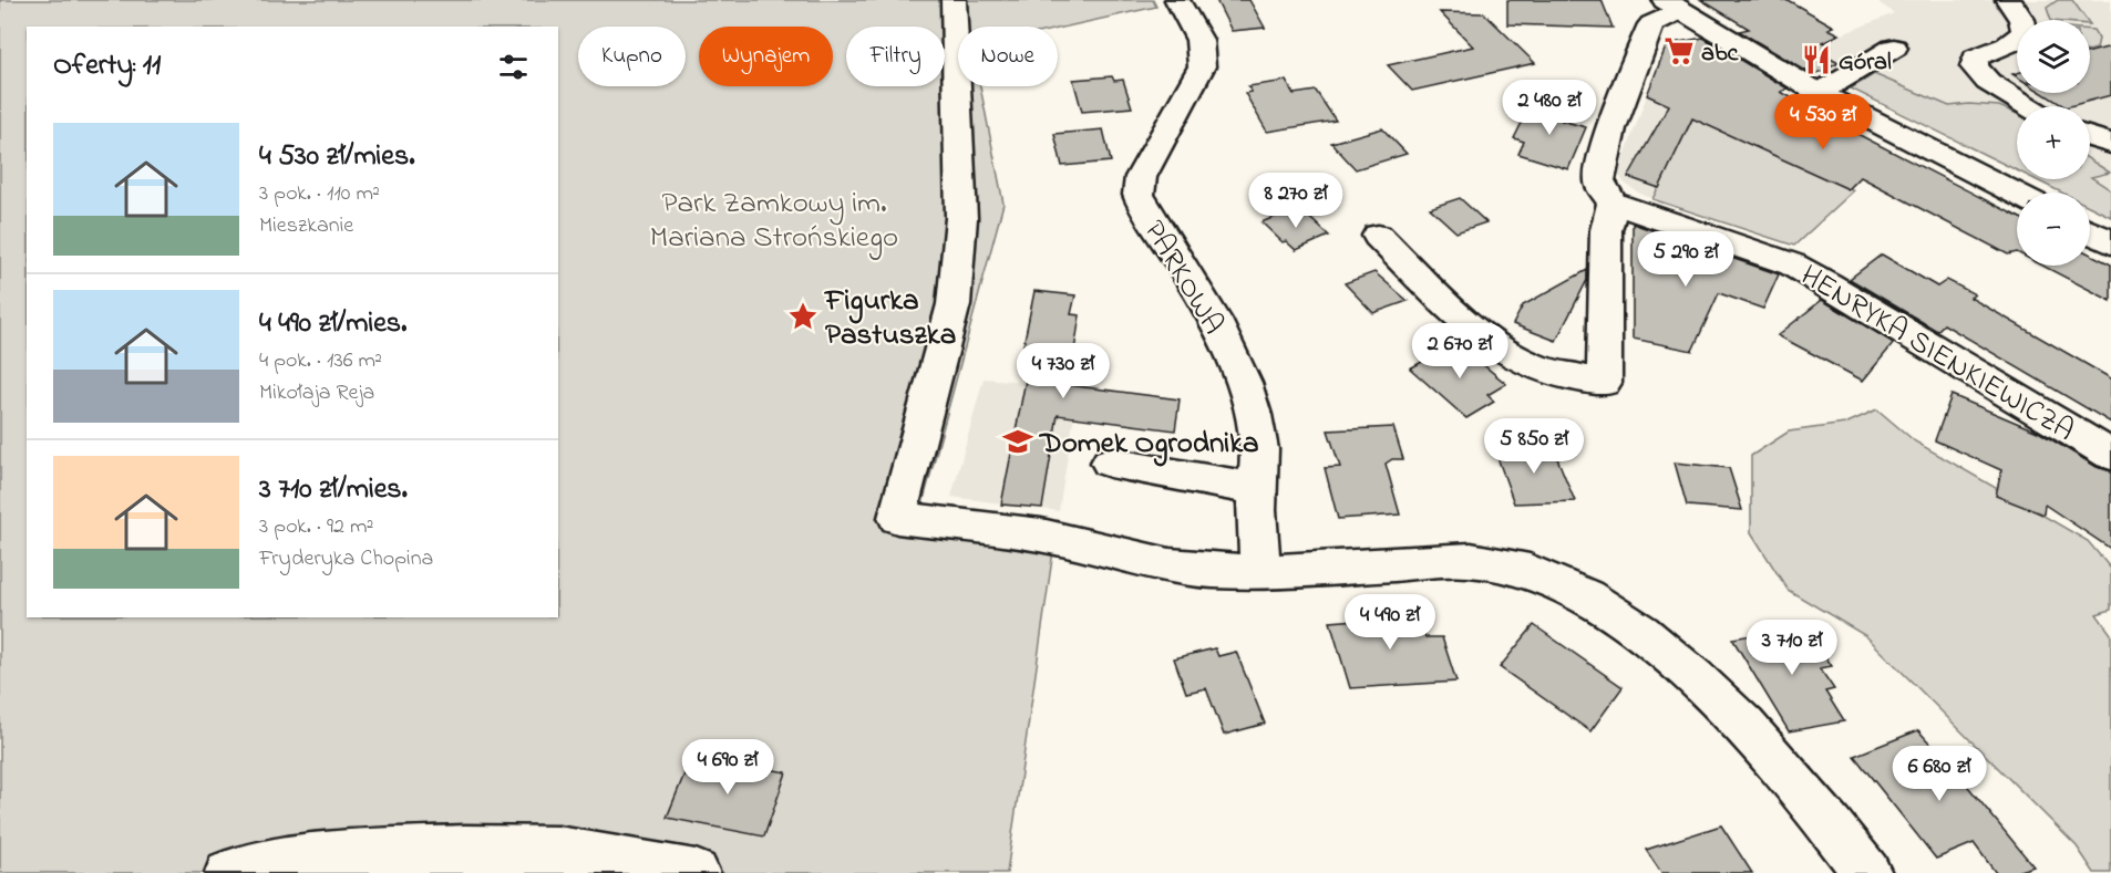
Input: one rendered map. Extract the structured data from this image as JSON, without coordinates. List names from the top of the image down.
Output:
{
  "streets": {
    "street": ["PARKOWA", "HENRYKA SIENKIEWICZA"]
  },
  "parks": ["Park Zamkowy im. Mariana Strońskiego"],
  "places": {
    "supermarket": ["abc"],
    "restaurant": ["Góral"],
    "place": ["Figurka Pastuszka"],
    "school or university": ["Domek Ogrodnika"]
  },
  "page": {
    "map_buttons": ["+", "−"],
    "chip": [
      "Kupno",
      "Wynajem",
      "Filtry",
      "Nowe"
    ],
    "heading": "Oferty: 11",
    "price": [
      "2 480 zł",
      "4 530 zł",
      "8 270 zł",
      "5 290 zł",
      "2 670 zł",
      "4 730 zł",
      "5 850 zł",
      "4 490 zł",
      "3 710 zł",
      "4 690 zł",
      "6 680 zł"
    ],
    "list": [
      {
        "name": "4 530 zł/mies.",
        "note": "3 pok. · 110 m² · Mieszkanie"
      },
      {
        "name": "4 490 zł/mies.",
        "note": "4 pok. · 136 m² · Mikołaja Reja"
      },
      {
        "name": "3 710 zł/mies.",
        "note": "3 pok. · 92 m² · Fryderyka Chopina"
      }
    ]
  }
}
